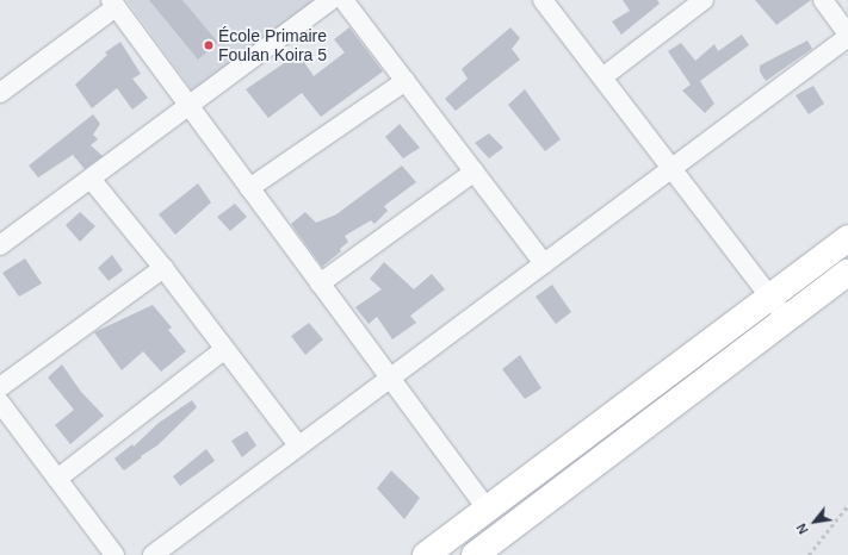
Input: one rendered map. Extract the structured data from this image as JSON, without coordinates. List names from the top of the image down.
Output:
{
  "places": ["École Primaire Foulan Koira 5"],
  "north": "bottom left"
}
